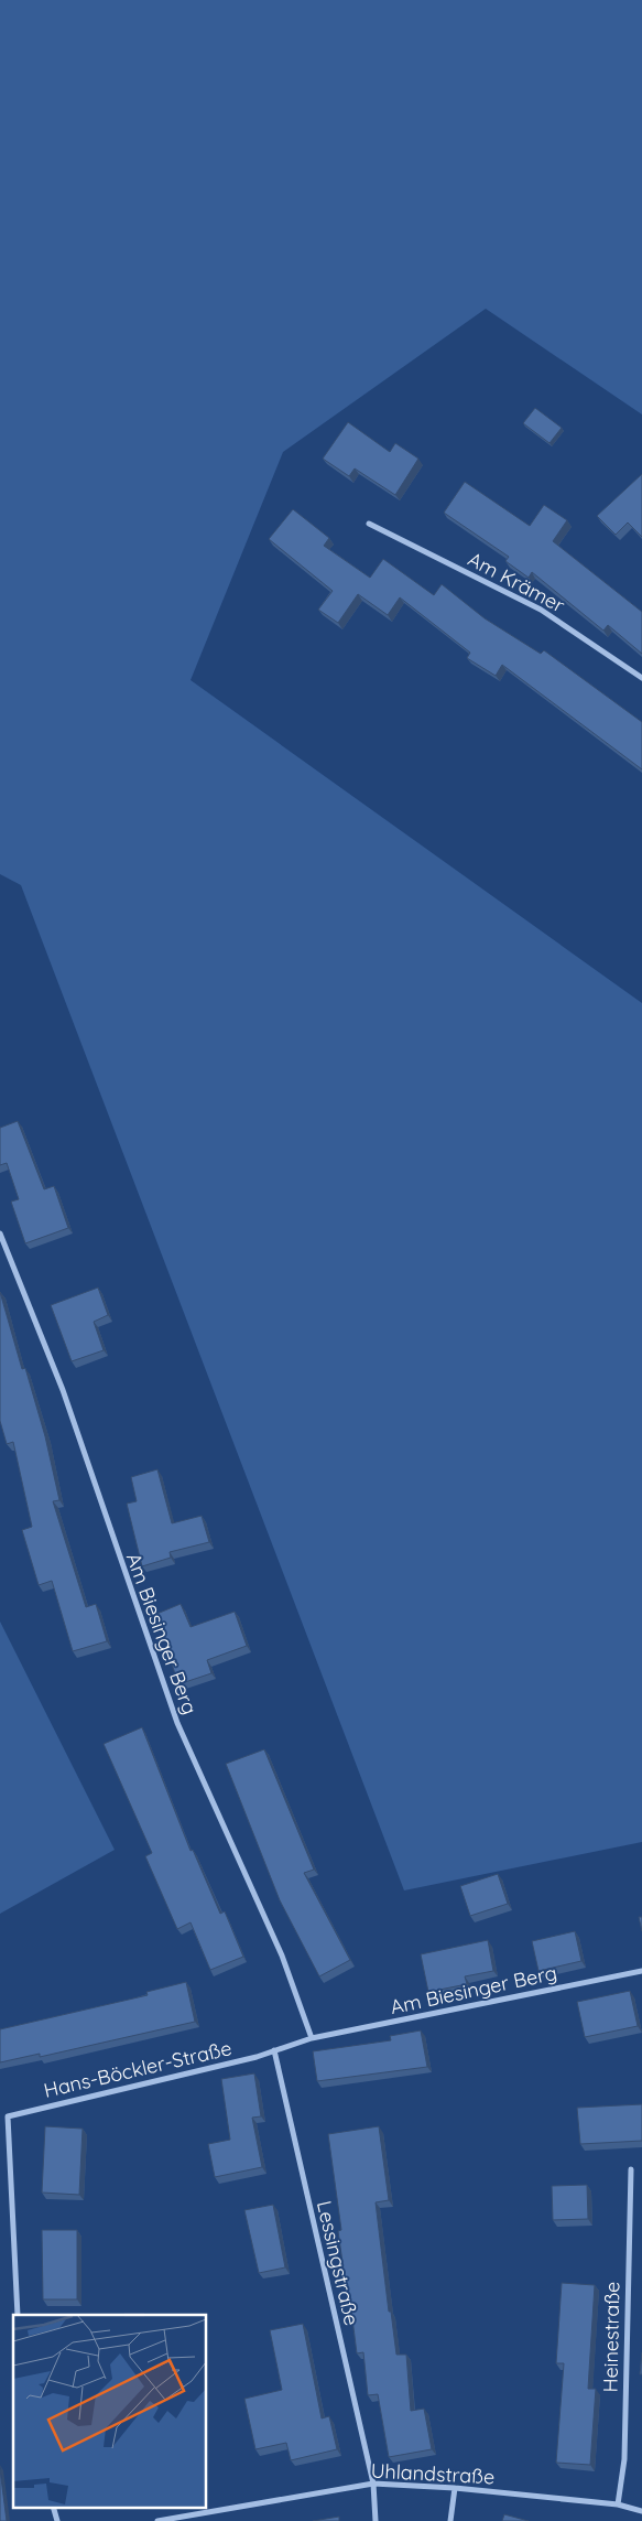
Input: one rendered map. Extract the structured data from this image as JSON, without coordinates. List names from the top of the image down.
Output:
{
  "streets": {
    "street": [
      "Am Krämer",
      "Am Biesinger Berg",
      "Hans-Böckler-Straße",
      "Lessingstraße",
      "Heinestraße",
      "Uhlandstraße"
    ]
  },
  "crossings": [
    ["Am Biesinger Berg", "Hans-Böckler-Straße"],
    ["Am Biesinger Berg", "Lessingstraße"],
    ["Hans-Böckler-Straße", "Lessingstraße"],
    ["Lessingstraße", "Uhlandstraße"],
    ["Heinestraße", "Uhlandstraße"]
  ]
}
